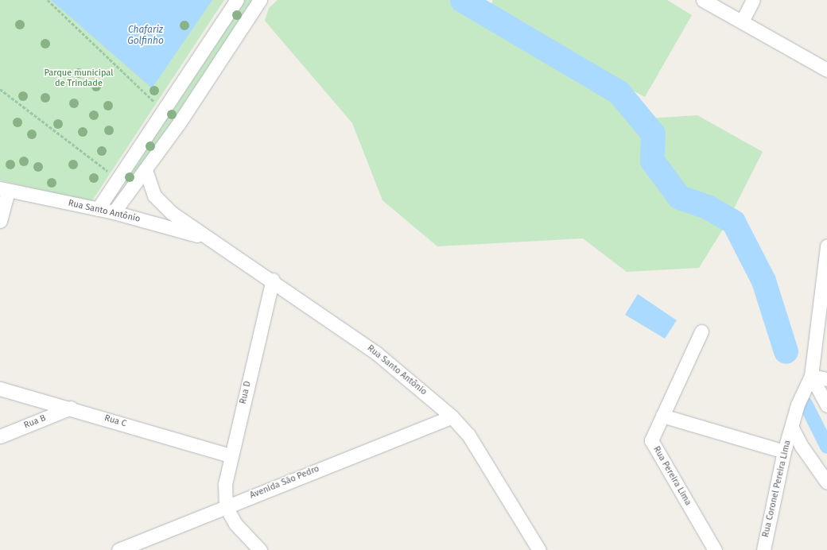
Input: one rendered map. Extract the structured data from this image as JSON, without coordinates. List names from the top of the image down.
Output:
{
  "streets": {
    "street": [
      "Rua Santo Antônio",
      "Rua D",
      "Rua C",
      "Rua B",
      "Rua Pereira Lima",
      "Avenida São Pedro",
      "Rua Coronel Pereira Lima"
    ]
  },
  "crossings": [
    ["Rua Santo Antônio", "Rua D"],
    ["Rua Santo Antônio", "Avenida São Pedro"],
    ["Rua D", "Rua C"],
    ["Rua D", "Avenida São Pedro"],
    ["Rua C", "Rua B"]
  ],
  "water": ["Chafariz Golfinho"],
  "parks": ["Parque municipal de Trindade"]
}
